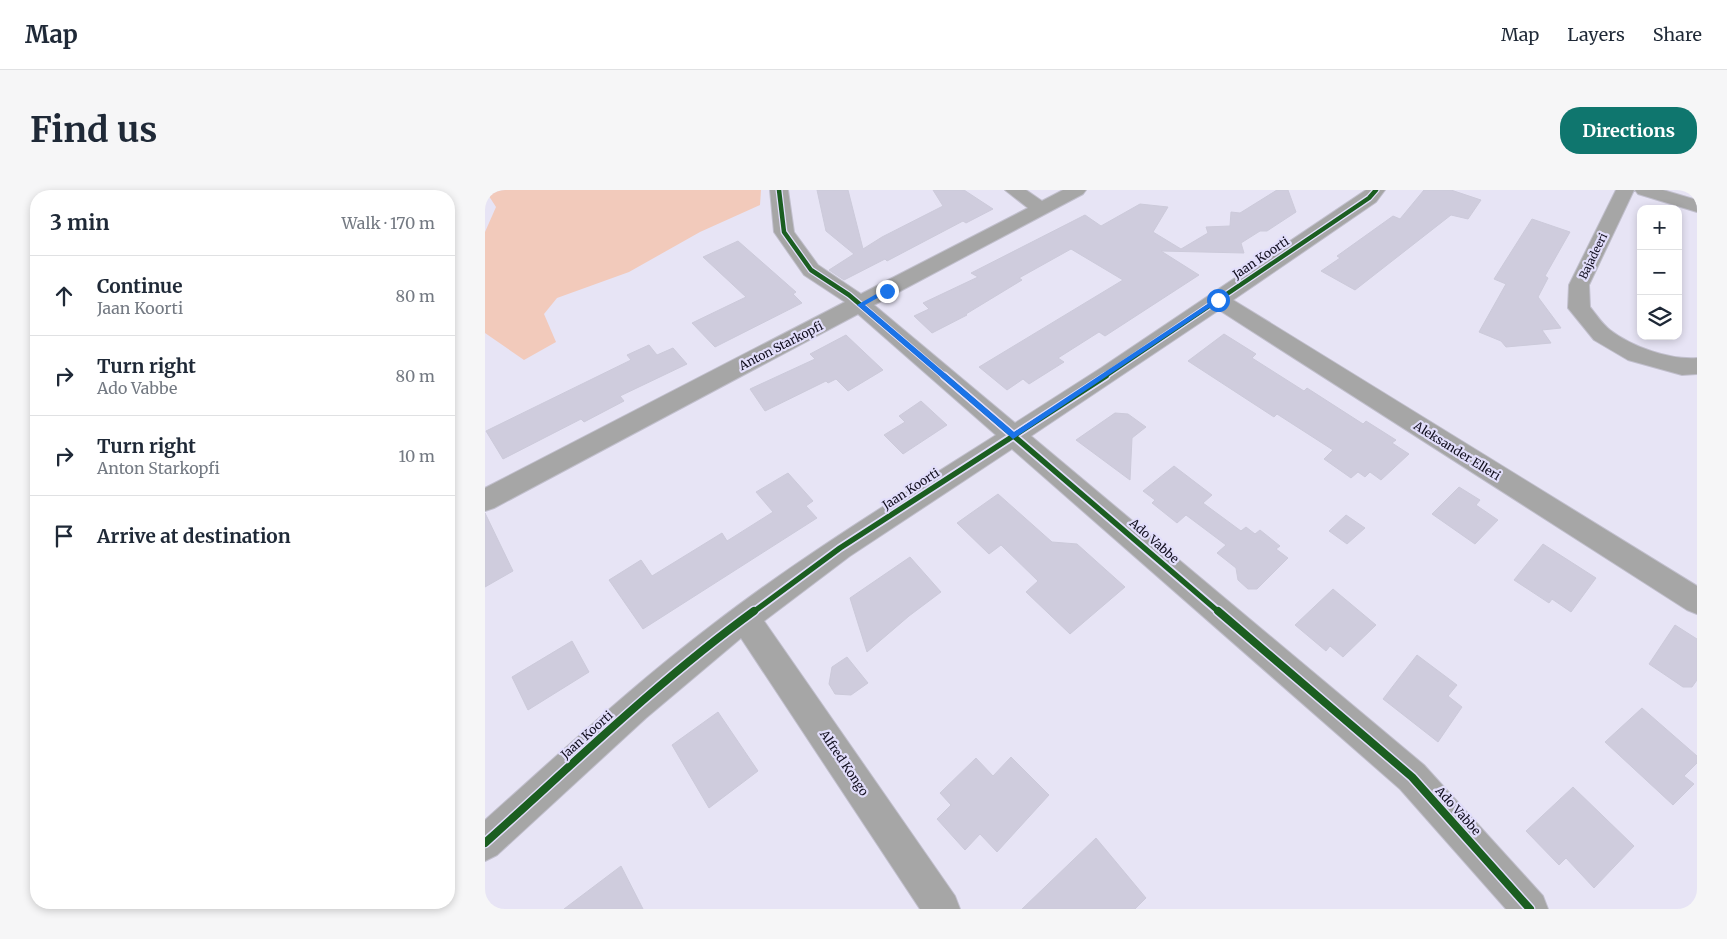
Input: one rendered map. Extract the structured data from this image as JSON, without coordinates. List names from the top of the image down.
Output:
{
  "streets": {
    "street": [
      "Bajadeeri",
      "Jaan Koorti",
      "Anton Starkopfi",
      "Aleksander Elleri",
      "Ado Vabbe",
      "Alfred Kongo"
    ]
  },
  "crossings": [
    ["Jaan Koorti", "Aleksander Elleri"],
    ["Jaan Koorti", "Ado Vabbe"],
    ["Jaan Koorti", "Alfred Kongo"],
    ["Anton Starkopfi", "Ado Vabbe"]
  ],
  "page": {
    "header": "Map",
    "nav": ["Map", "Layers", "Share"],
    "buttons": "Directions",
    "title": "Find us",
    "heading": ["3 min", "Walk · 170 m"],
    "map_buttons": ["+", "−"],
    "list": [
      ["Continue", "Jaan Koorti", "80 m"],
      ["Turn right", "Ado Vabbe", "80 m"],
      ["Turn right", "Anton Starkopfi", "10 m"],
      "Arrive at destination"
    ]
  }
}
